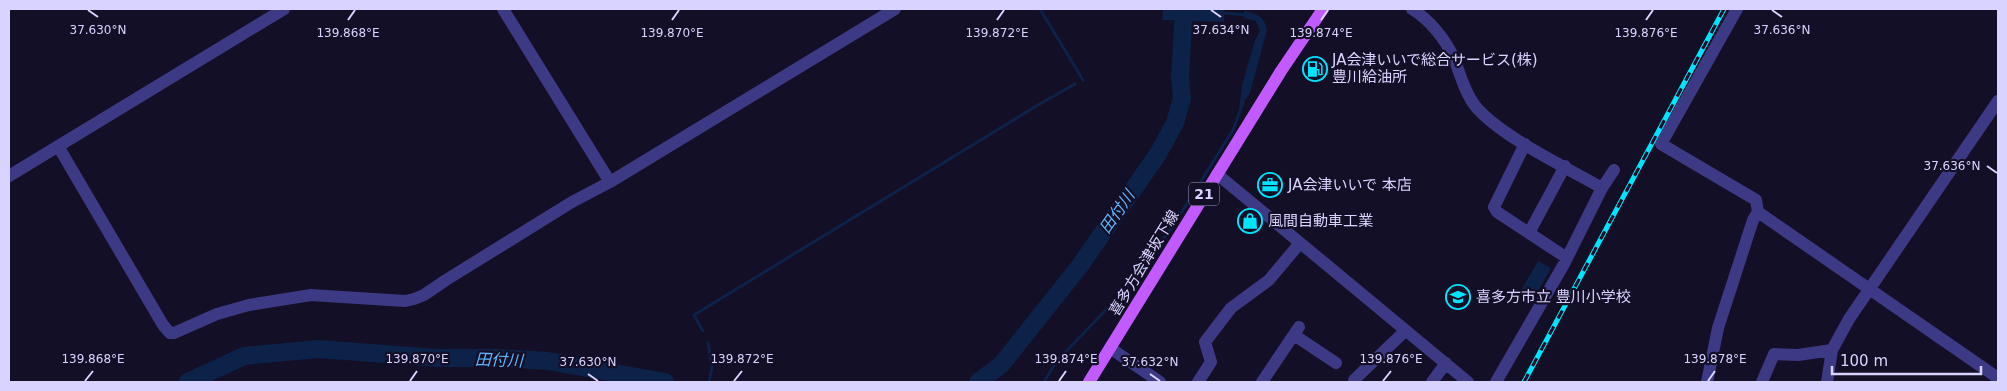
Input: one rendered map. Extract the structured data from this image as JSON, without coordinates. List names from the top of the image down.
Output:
{
  "streets": {
    "main road": ["21", "喜多方会津坂下線"]
  },
  "water": ["田付川"],
  "places": {
    "fuel station": ["JA会津いいで総合サービス(株) 豊川給油所"],
    "office": ["JA会津いいで 本店"],
    "shop": ["風間自動車工業"],
    "school or university": ["喜多方市立 豊川小学校"]
  },
  "scale_bar": "100 m",
  "coordinates": [
    "37.636°N",
    "37.630°N",
    "37.634°N",
    "139.868°E",
    "139.870°E",
    "139.872°E",
    "139.874°E",
    "139.876°E",
    "139.878°E",
    "37.632°N"
  ]
}
